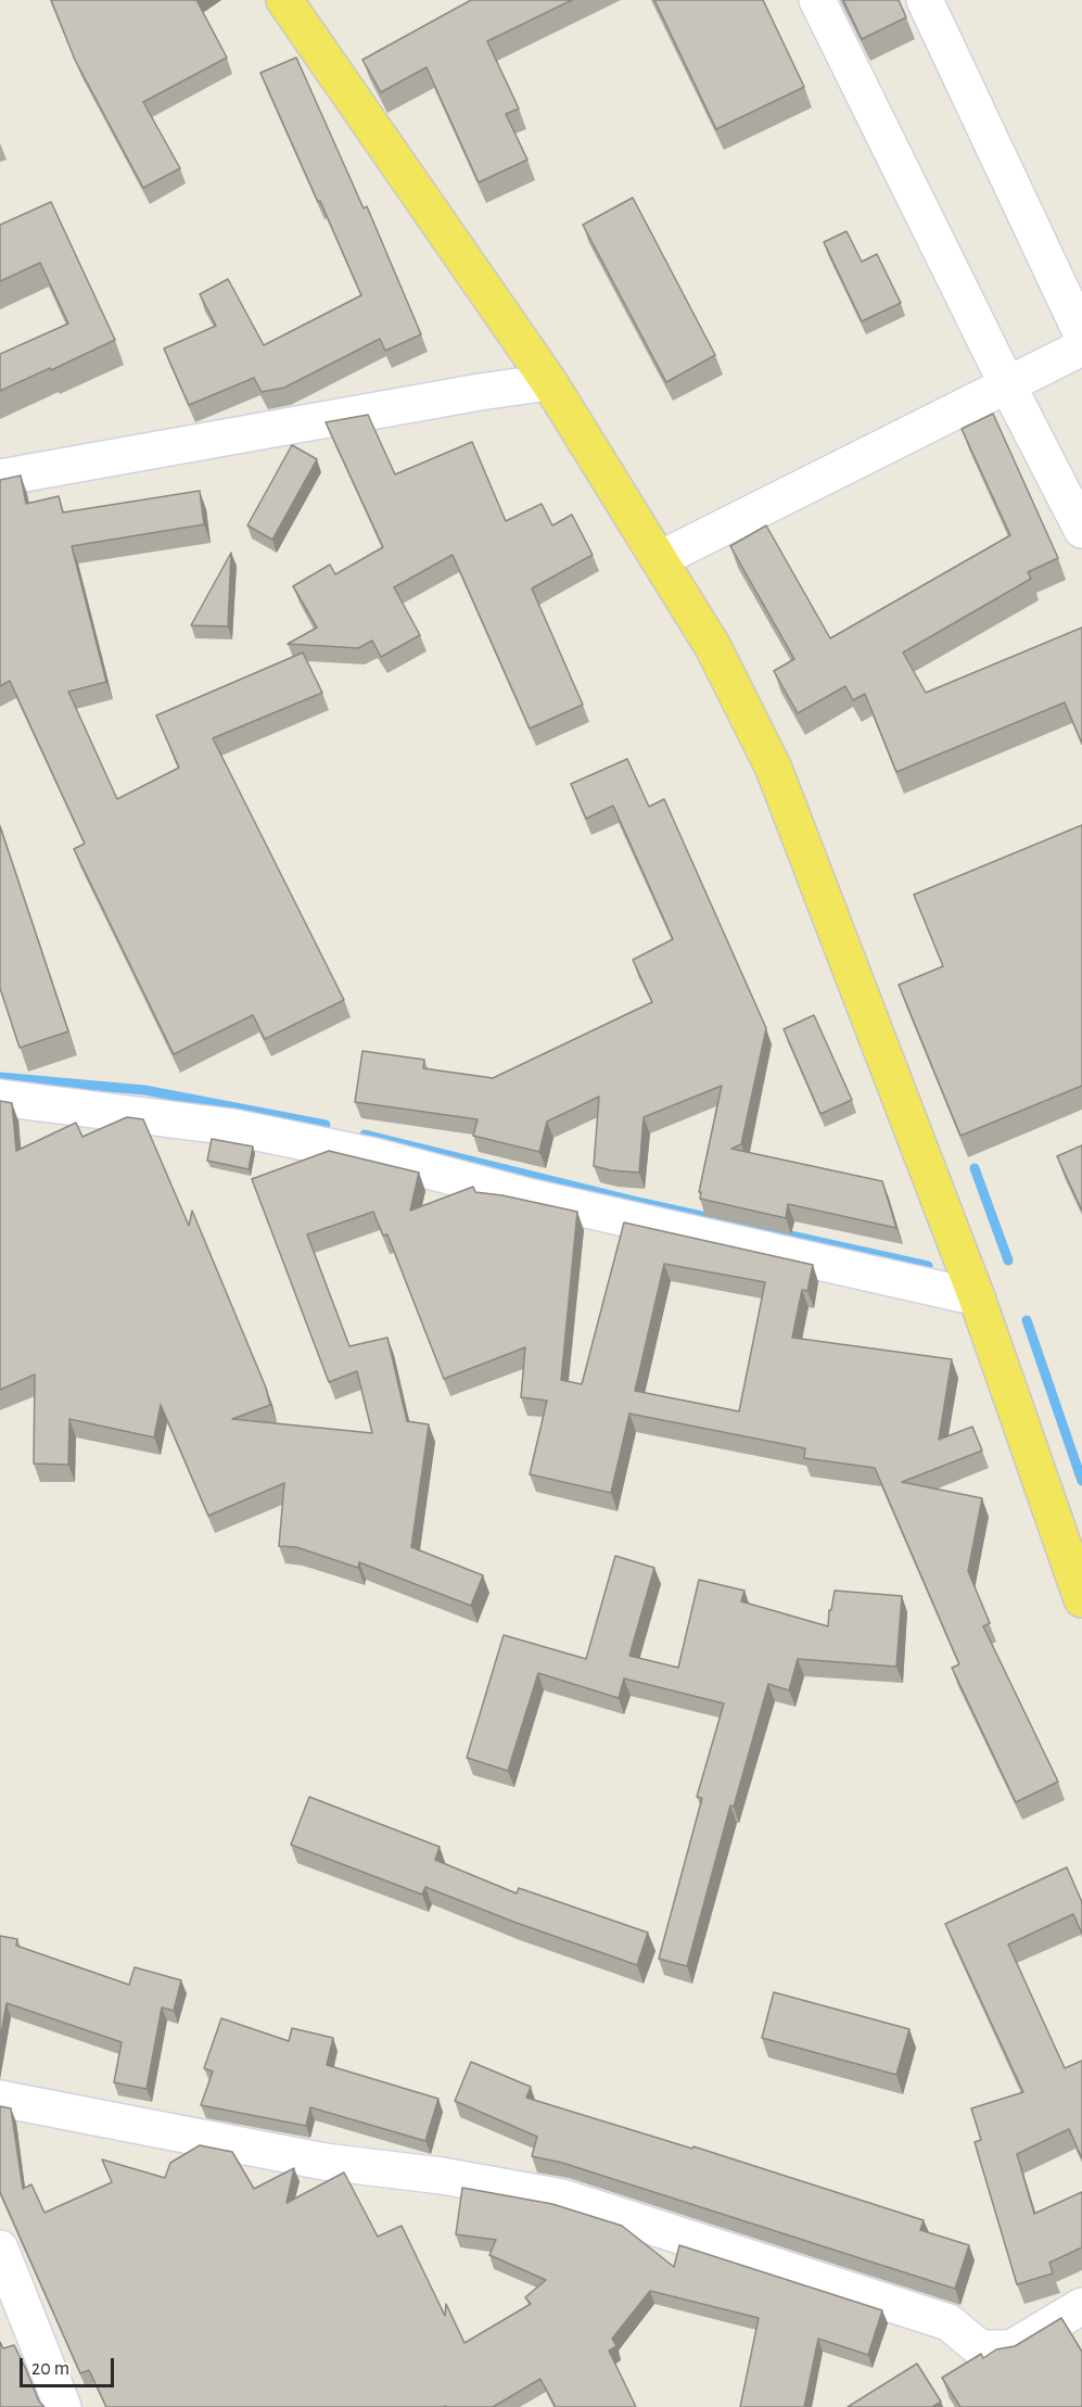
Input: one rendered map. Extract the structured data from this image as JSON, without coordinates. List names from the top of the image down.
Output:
{
  "scale_bar": "20 m"
}
